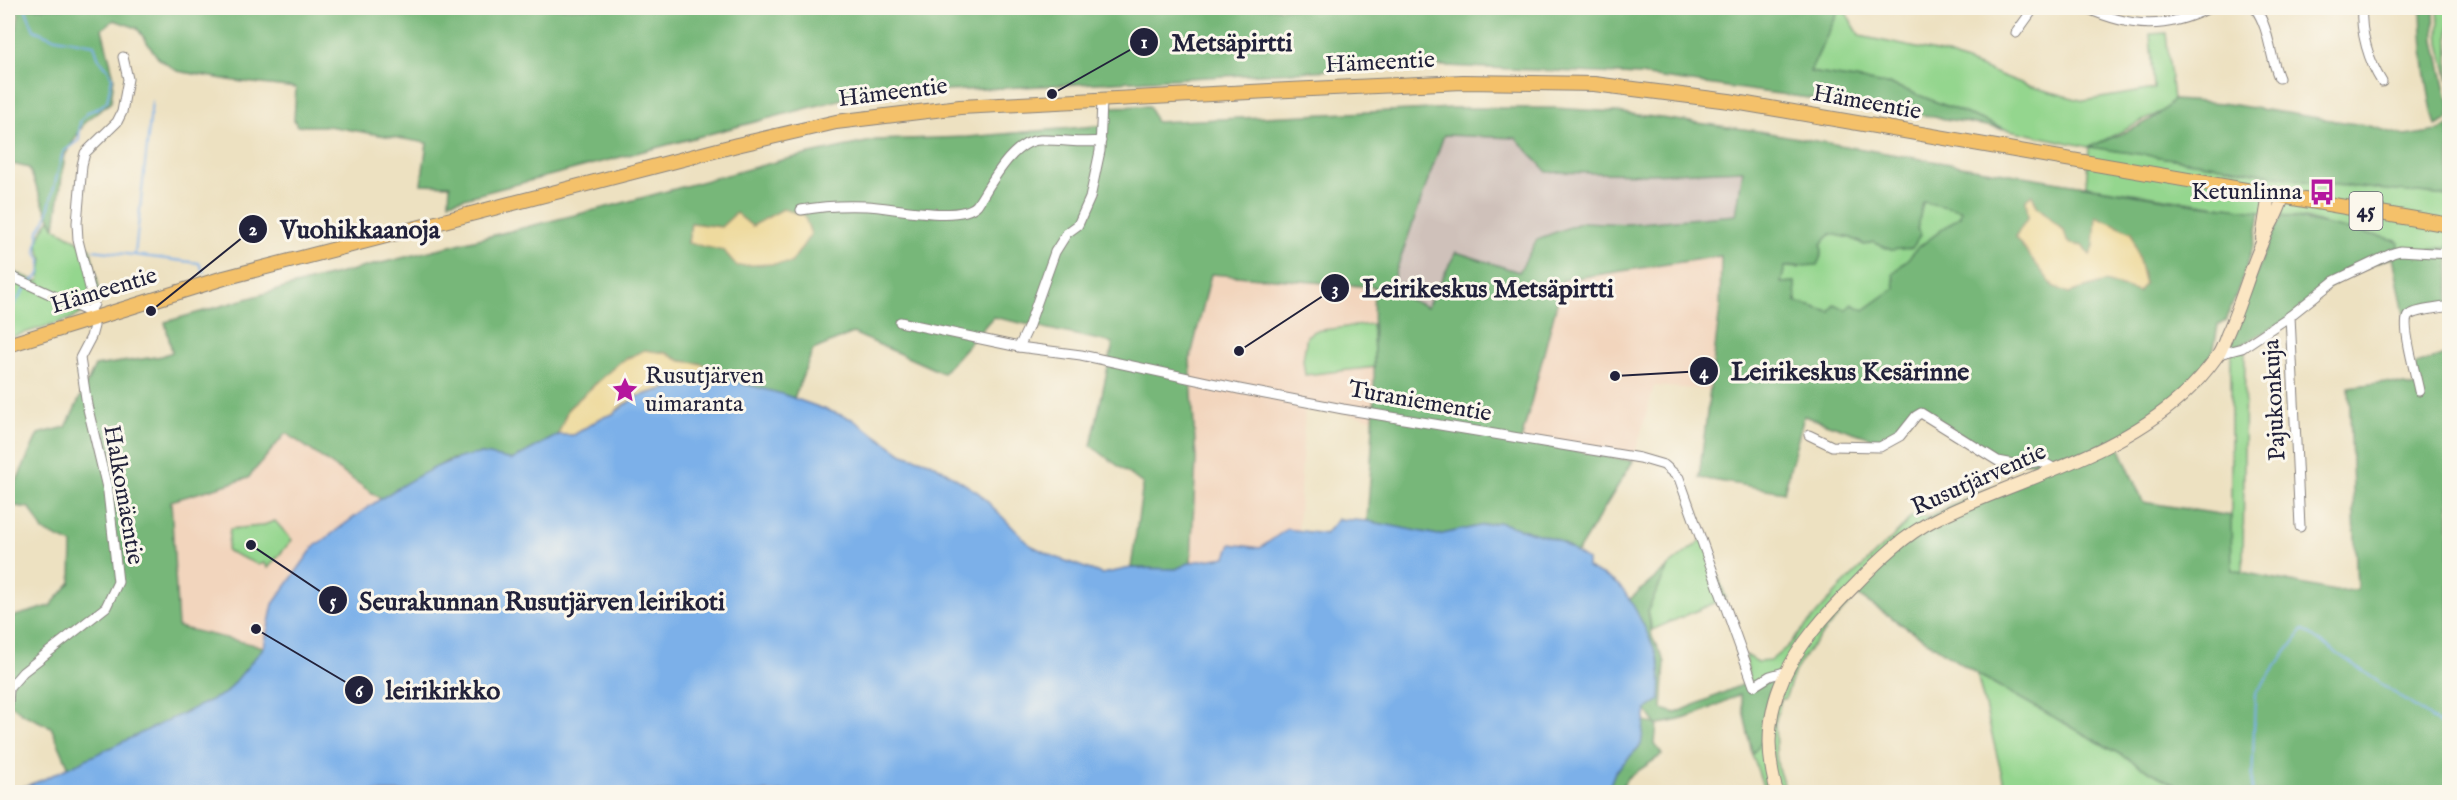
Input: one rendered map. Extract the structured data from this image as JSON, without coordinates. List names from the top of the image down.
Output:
{
  "streets": {
    "main road": ["Hämeentie", "45", "Rusutjärventie"],
    "street": ["Pajukonkuja", "Turaniementie", "Halkomäentie"]
  },
  "crossings": [
    ["Hämeentie", "Rusutjärventie"],
    ["Hämeentie", "Halkomäentie"],
    ["Pajukonkuja", "Rusutjärventie"],
    ["Turaniementie", "Rusutjärventie"]
  ],
  "places": {
    "other": [
      "Metsäpirtti",
      "Vuohikkaanoja",
      "Leirikeskus Metsäpirtti",
      "Leirikeskus Kesärinne",
      "Seurakunnan Rusutjärven leirikoti",
      "leirikirkko"
    ],
    "bus stop": ["Ketunlinna"],
    "place": ["Rusutjärven uimaranta"]
  }
}
